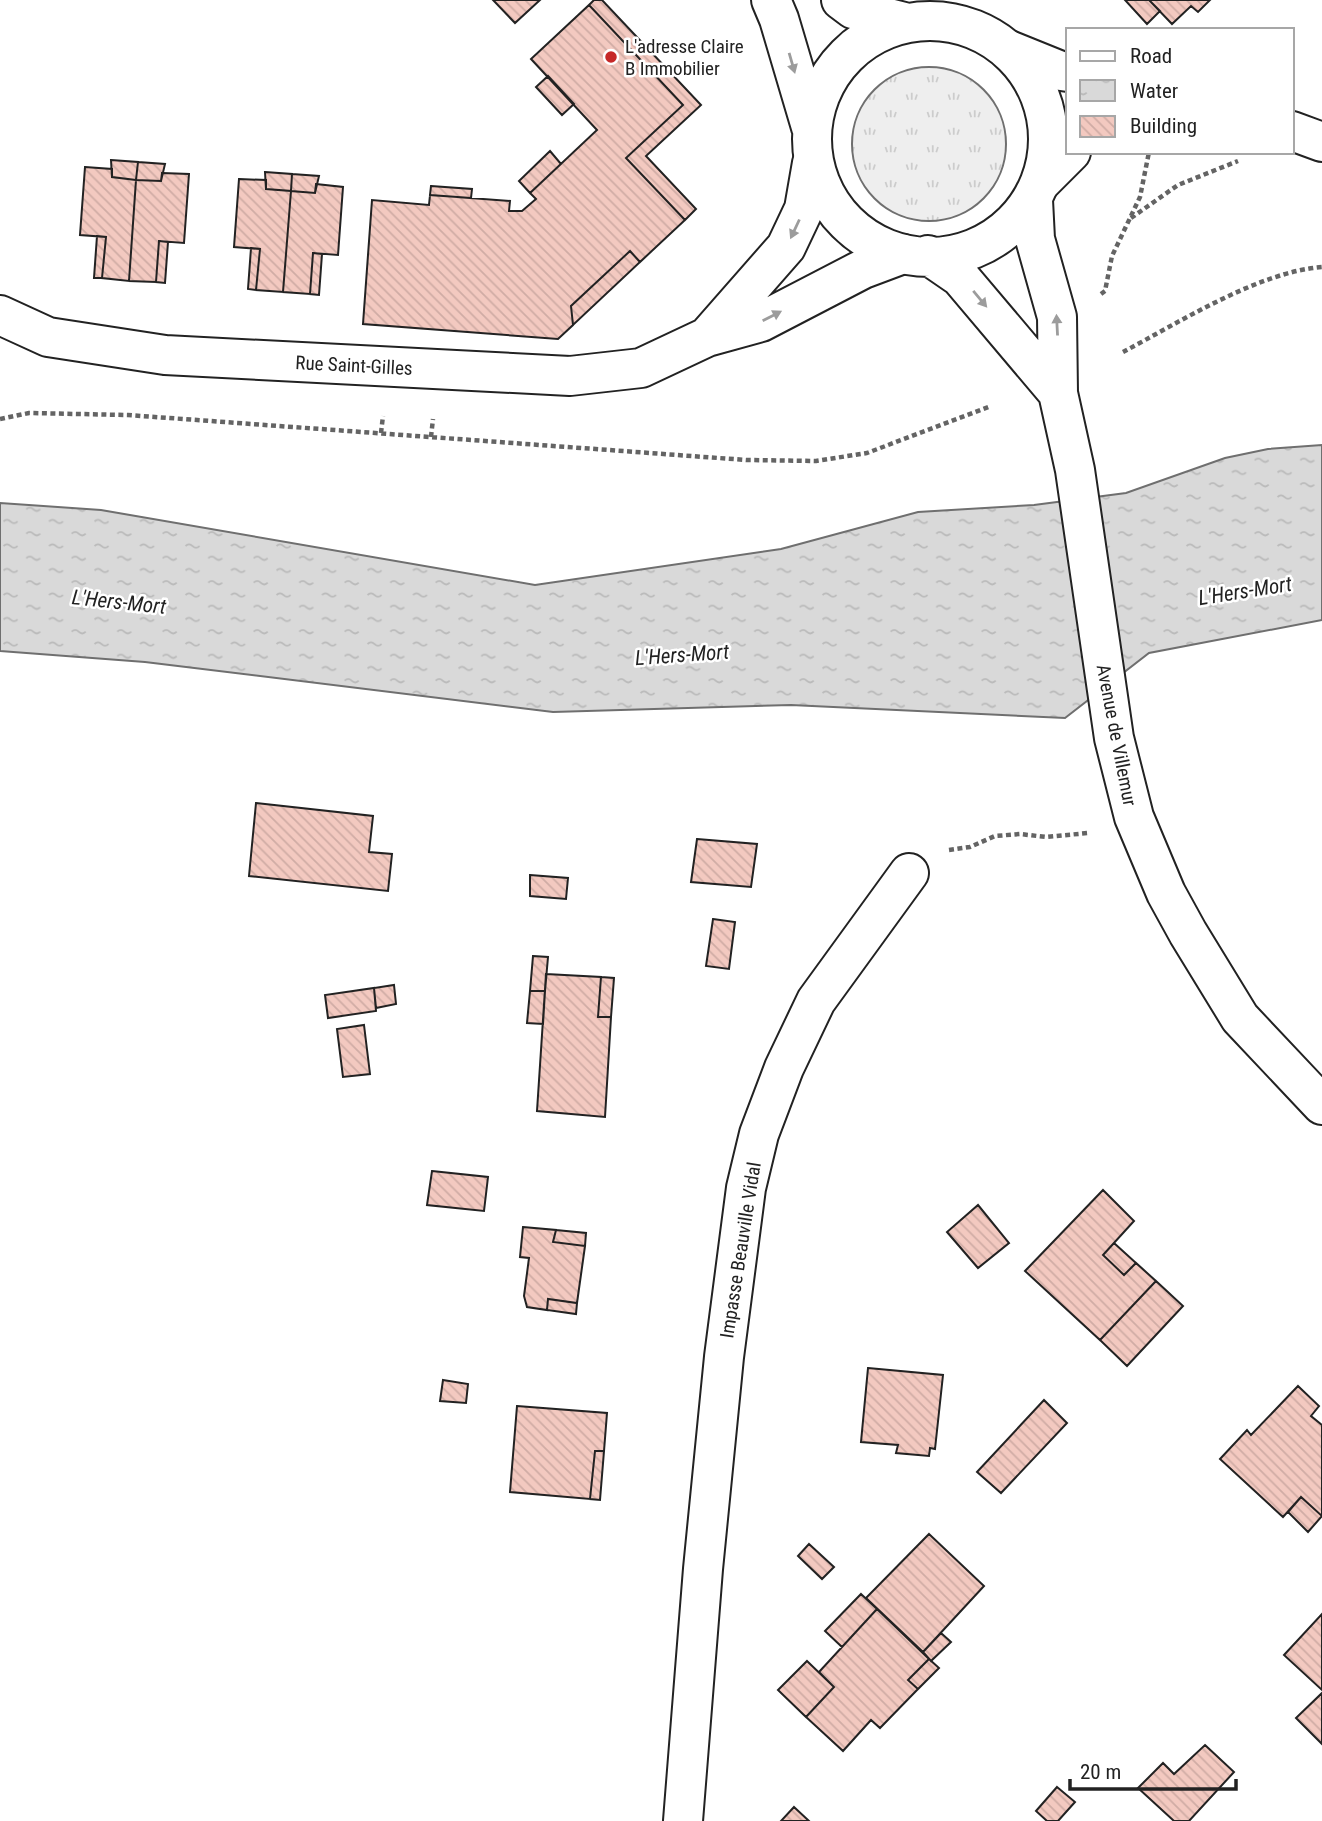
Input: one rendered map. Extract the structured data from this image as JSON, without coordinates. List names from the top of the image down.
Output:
{
  "streets": {
    "street": ["Rue Saint-Gilles", "Avenue de Villemur", "Impasse Beauville Vidal"]
  },
  "water": ["L'Hers-Mort"],
  "places": ["L'adresse Claire B Immobilier"],
  "legend": ["Road", "Water", "Building"],
  "scale_bar": "20 m"
}
